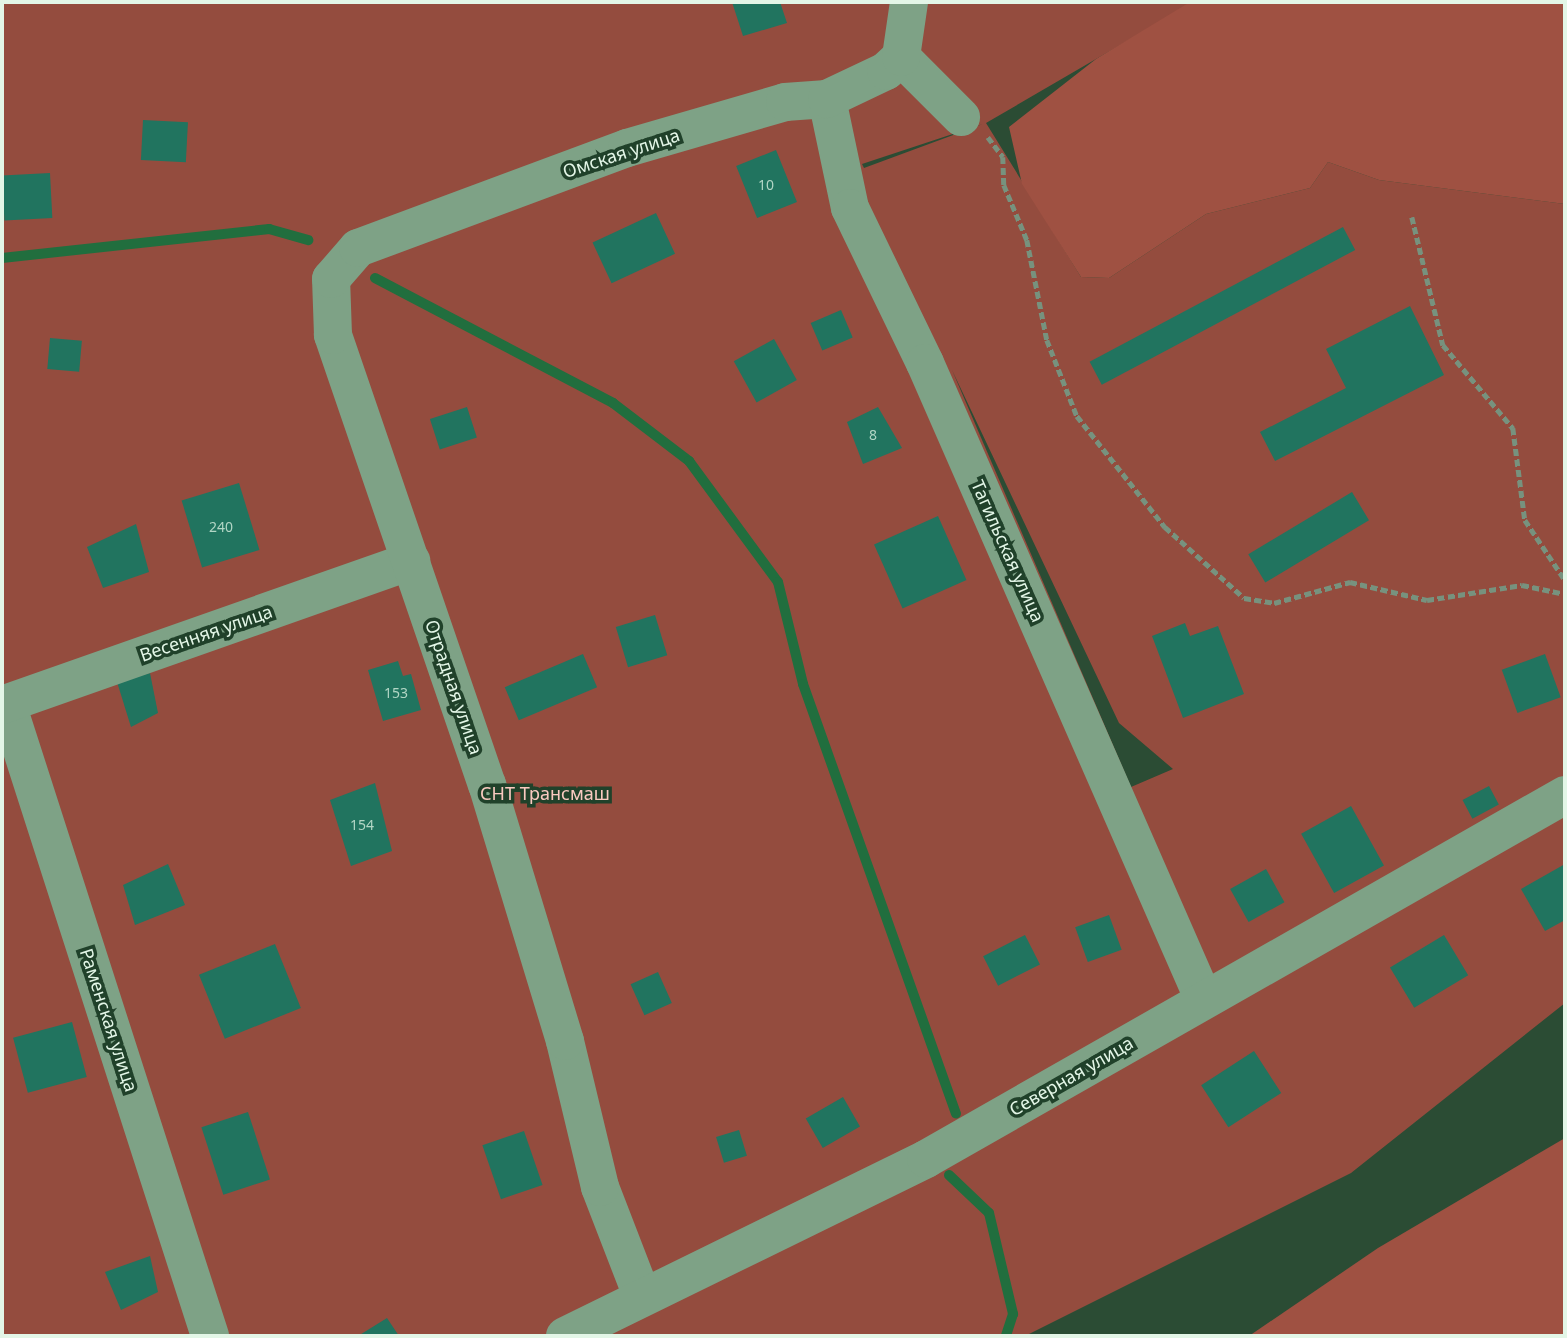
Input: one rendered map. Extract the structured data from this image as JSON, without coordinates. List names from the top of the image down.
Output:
{
  "streets": {
    "street": [
      "Омская улица",
      "Тагильская улица",
      "Весенняя улица",
      "Отрадная улица",
      "Раменская улица",
      "Северная улица"
    ]
  },
  "crossings": [
    ["Омская улица", "Тагильская улица"],
    ["Омская улица", "Отрадная улица"],
    ["Тагильская улица", "Северная улица"],
    ["Весенняя улица", "Отрадная улица"],
    ["Весенняя улица", "Раменская улица"],
    ["Отрадная улица", "Северная улица"]
  ],
  "parks": ["СНТ Трансмаш"],
  "house_numbers": [
    "10",
    "8",
    "240",
    "153",
    "154"
  ]
}
